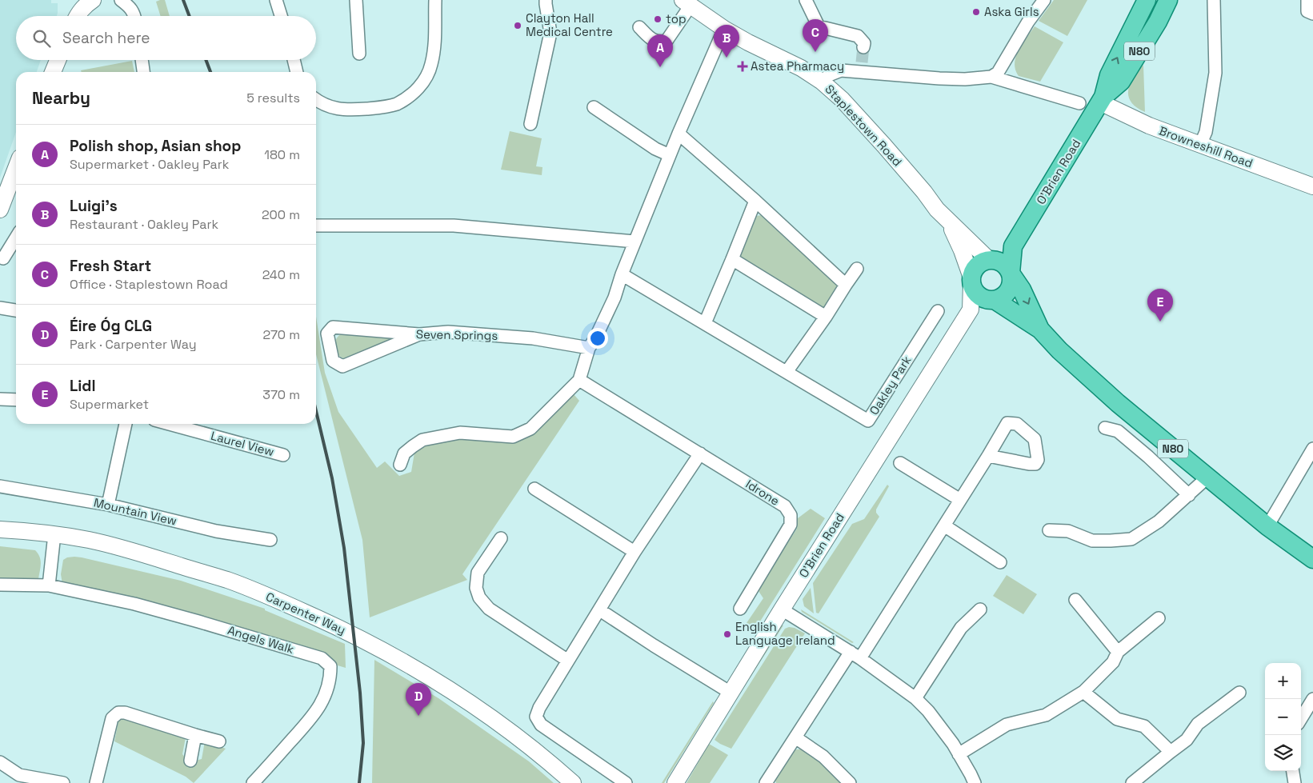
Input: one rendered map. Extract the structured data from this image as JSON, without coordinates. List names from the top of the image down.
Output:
{
  "streets": {
    "main road": ["N80", "O'Brien Road"],
    "street": [
      "Staplestown Road",
      "Browneshill Road",
      "Seven Springs",
      "Oakley Park",
      "Laurel View",
      "Idrone",
      "Mountain View",
      "Carpenter Way",
      "Angels Walk"
    ]
  },
  "crossings": [
    ["N80", "Staplestown Road"],
    ["N80", "O'Brien Road"],
    ["Staplestown Road", "O'Brien Road"],
    ["Browneshill Road", "O'Brien Road"]
  ],
  "places": {
    "other": [
      "Aska Girls",
      "top",
      "Clayton Hall Medical Centre",
      "English Language Ireland"
    ],
    "health": ["Astea Pharmacy"]
  },
  "page": {
    "search": "Search here",
    "pins": [
      "C",
      "B",
      "A",
      "E",
      "D"
    ],
    "heading": ["Nearby", "5 results"],
    "list": [
      {
        "mark": "A",
        "name": "Polish shop, Asian shop",
        "note": "Supermarket · Oakley Park",
        "value": "180 m"
      },
      {
        "mark": "B",
        "name": "Luigi's",
        "note": "Restaurant · Oakley Park",
        "value": "200 m"
      },
      {
        "mark": "C",
        "name": "Fresh Start",
        "note": "Office · Staplestown Road",
        "value": "240 m"
      },
      {
        "mark": "D",
        "name": "Éire Óg CLG",
        "note": "Park · Carpenter Way",
        "value": "270 m"
      },
      {
        "mark": "E",
        "name": "Lidl",
        "note": "Supermarket",
        "value": "370 m"
      }
    ],
    "map_buttons": ["+", "−"]
  }
}
